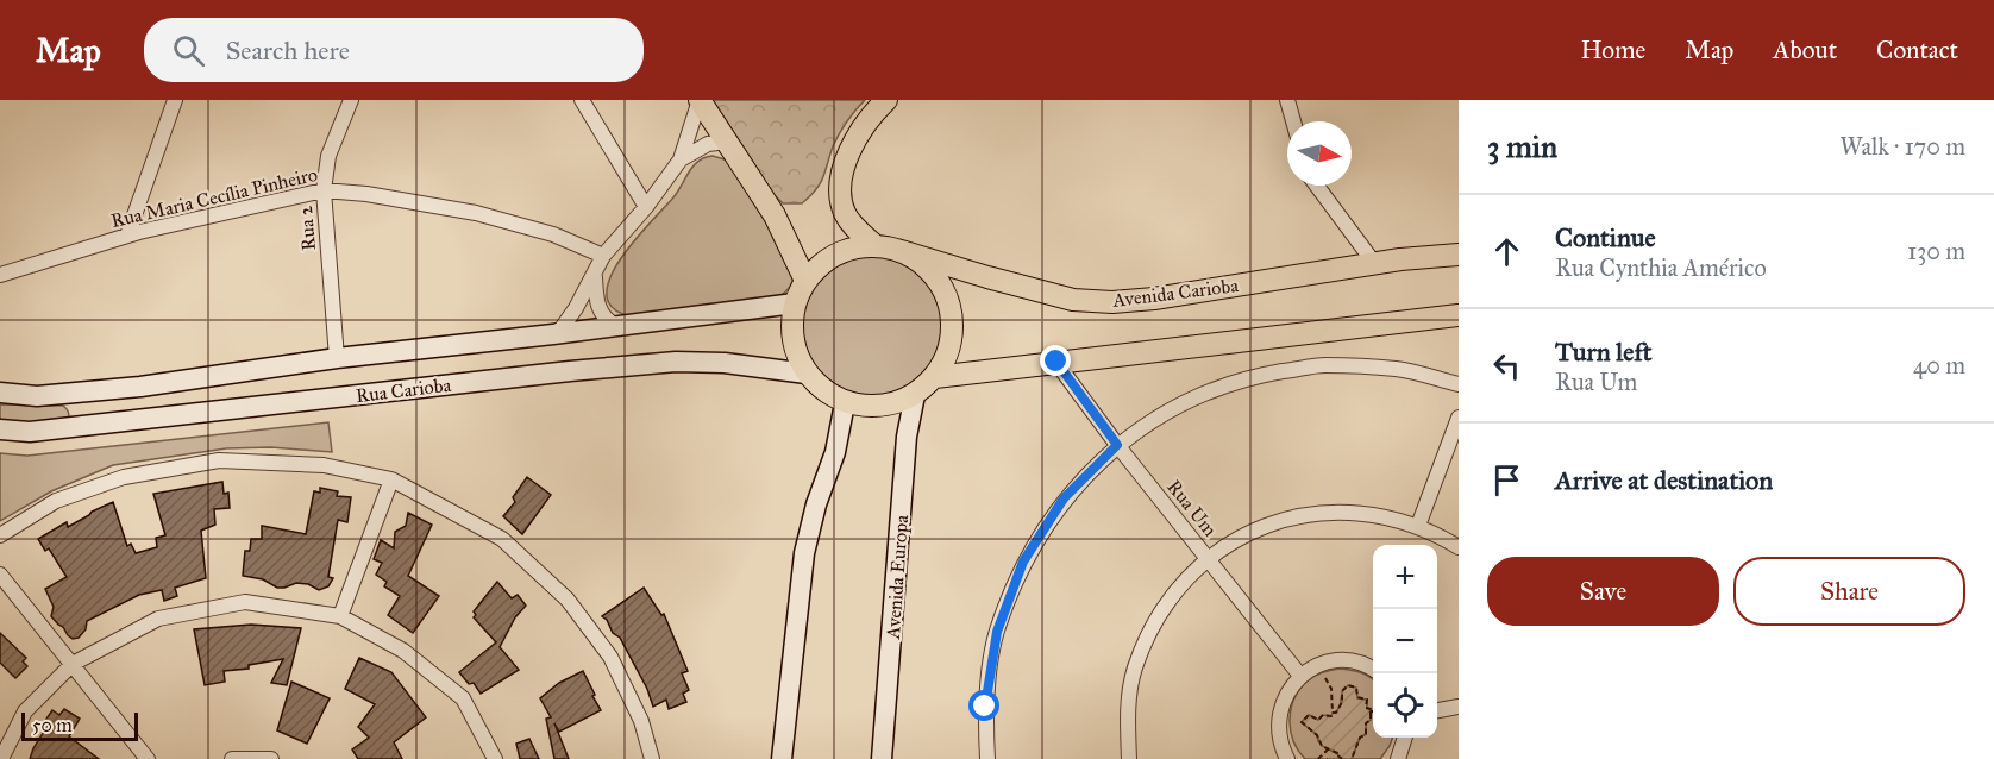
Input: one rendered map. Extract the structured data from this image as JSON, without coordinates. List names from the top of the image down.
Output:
{
  "streets": {
    "main road": ["Avenida Carioba", "Rua Carioba", "Avenida Europa"],
    "street": ["Rua Maria Cecília Pinheiro", "Rua 2", "Rua Um"]
  },
  "crossings": [
    ["Rua Maria Cecília Pinheiro", "Rua 2"],
    ["Rua 2", "Rua Carioba"],
    ["Avenida Carioba", "Rua Carioba"],
    ["Avenida Carioba", "Avenida Europa"],
    ["Rua Carioba", "Avenida Europa"]
  ],
  "scale_bar": "50 m",
  "north": "right",
  "page": {
    "header": "Map",
    "search": "Search here",
    "nav": [
      "Home",
      "Map",
      "About",
      "Contact"
    ],
    "heading": ["3 min", "Walk · 170 m"],
    "list": [
      ["Continue", "Rua Cynthia Américo", "130 m"],
      ["Turn left", "Rua Um", "40 m"],
      "Arrive at destination"
    ],
    "buttons": ["Save", "Share"],
    "map_buttons": ["+", "−"],
    "scale": "50 m"
  }
}
